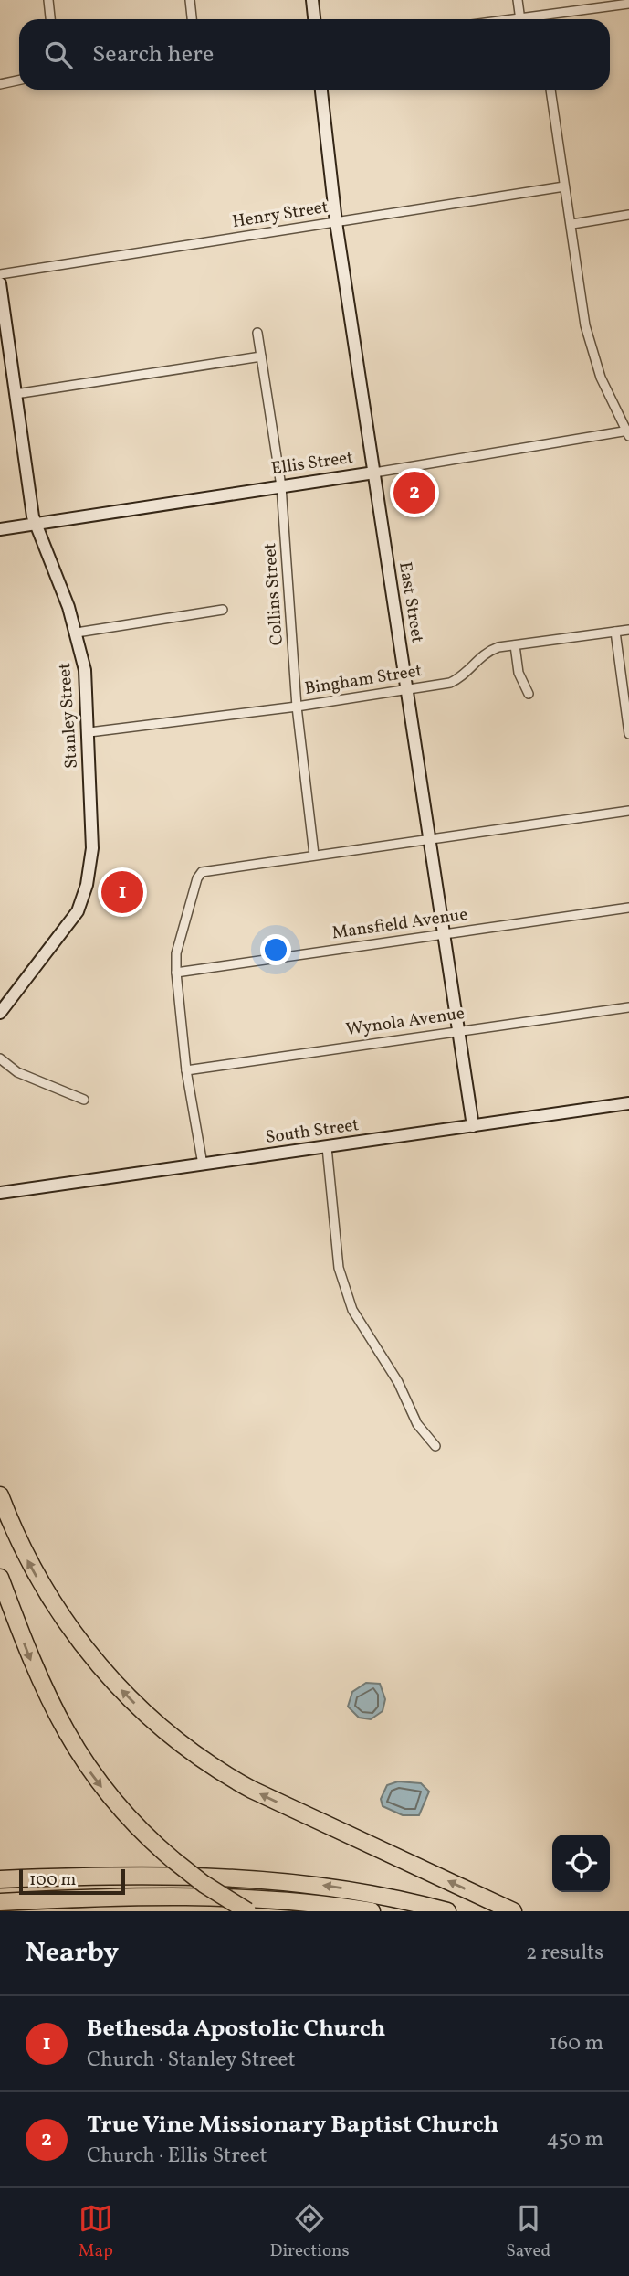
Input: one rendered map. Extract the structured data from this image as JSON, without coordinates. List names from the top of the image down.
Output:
{
  "streets": {
    "main road": [
      "Ellis Street",
      "East Street",
      "Stanley Street",
      "South Street"
    ],
    "street": [
      "Henry Street",
      "Collins Street",
      "Bingham Street",
      "Mansfield Avenue",
      "Wynola Avenue"
    ]
  },
  "crossings": [
    ["Henry Street", "East Street"],
    ["Ellis Street", "Collins Street"],
    ["Ellis Street", "East Street"],
    ["Ellis Street", "Stanley Street"],
    ["Collins Street", "Bingham Street"],
    ["East Street", "Bingham Street"],
    ["East Street", "Mansfield Avenue"],
    ["East Street", "Wynola Avenue"],
    ["East Street", "South Street"],
    ["Bingham Street", "Stanley Street"]
  ],
  "scale_bar": "100 m",
  "page": {
    "search": "Search here",
    "pins": ["2", "1"],
    "scale": "100 m",
    "heading": ["Nearby", "2 results"],
    "list": [
      {
        "mark": "1",
        "name": "Bethesda Apostolic Church",
        "note": "Church · Stanley Street",
        "value": "160 m"
      },
      {
        "mark": "2",
        "name": "True Vine Missionary Baptist Church",
        "note": "Church · Ellis Street",
        "value": "450 m"
      }
    ],
    "nav": ["Map", "Directions", "Saved"]
  }
}
